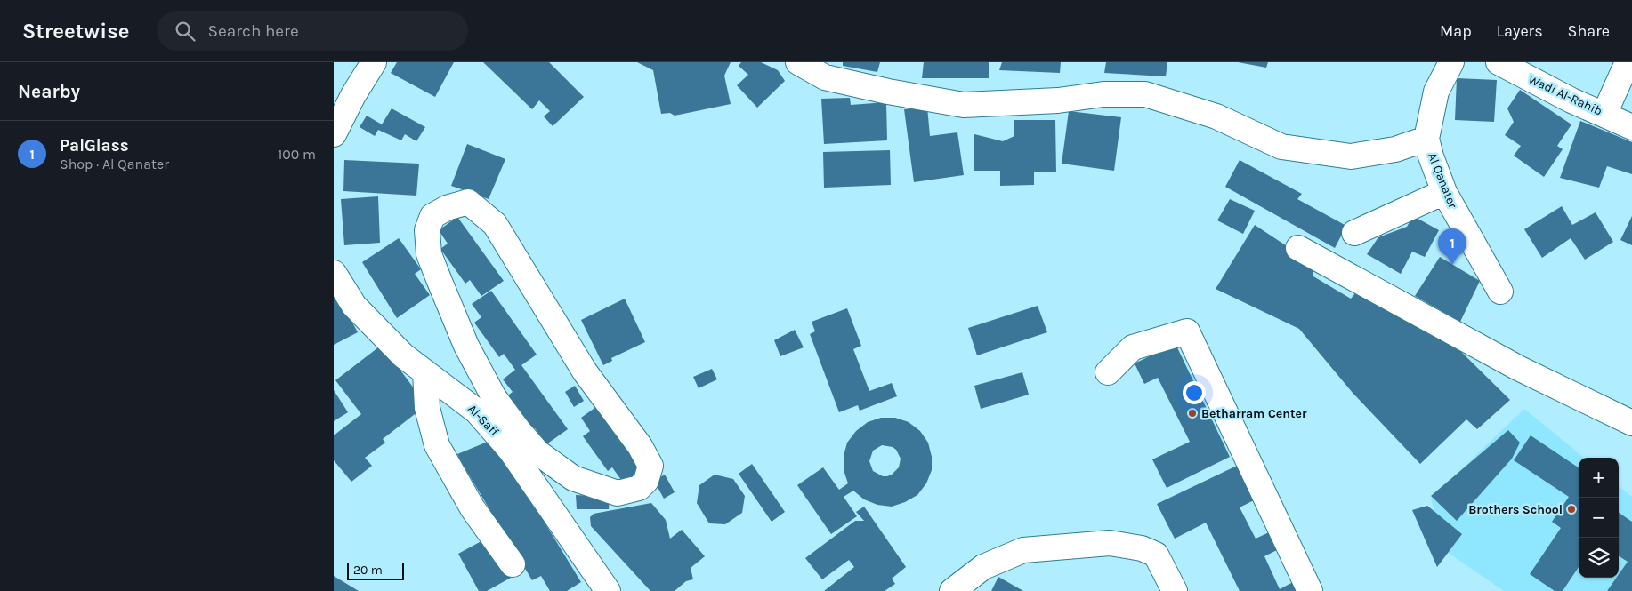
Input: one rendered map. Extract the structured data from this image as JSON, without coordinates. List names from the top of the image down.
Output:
{
  "streets": {
    "street": ["Wadi Al-Rahib", "Al Qanater", "Al-Saff"]
  },
  "places": ["Betharram Center", "Brothers School"],
  "scale_bar": "20 m",
  "page": {
    "header": "Streetwise",
    "search": "Search here",
    "nav": ["Map", "Layers", "Share"],
    "heading": "Nearby",
    "list": [
      {
        "mark": "1",
        "name": "PalGlass",
        "note": "Shop · Al Qanater",
        "value": "100 m"
      }
    ],
    "pins": "1",
    "map_buttons": ["+", "−"],
    "scale": "20 m"
  }
}
